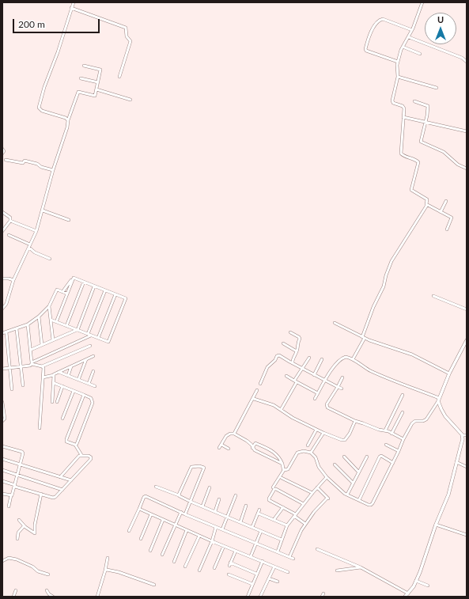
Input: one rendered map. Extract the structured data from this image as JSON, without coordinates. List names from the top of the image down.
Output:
{
  "scale_bar": "200 m",
  "north": "top"
}
